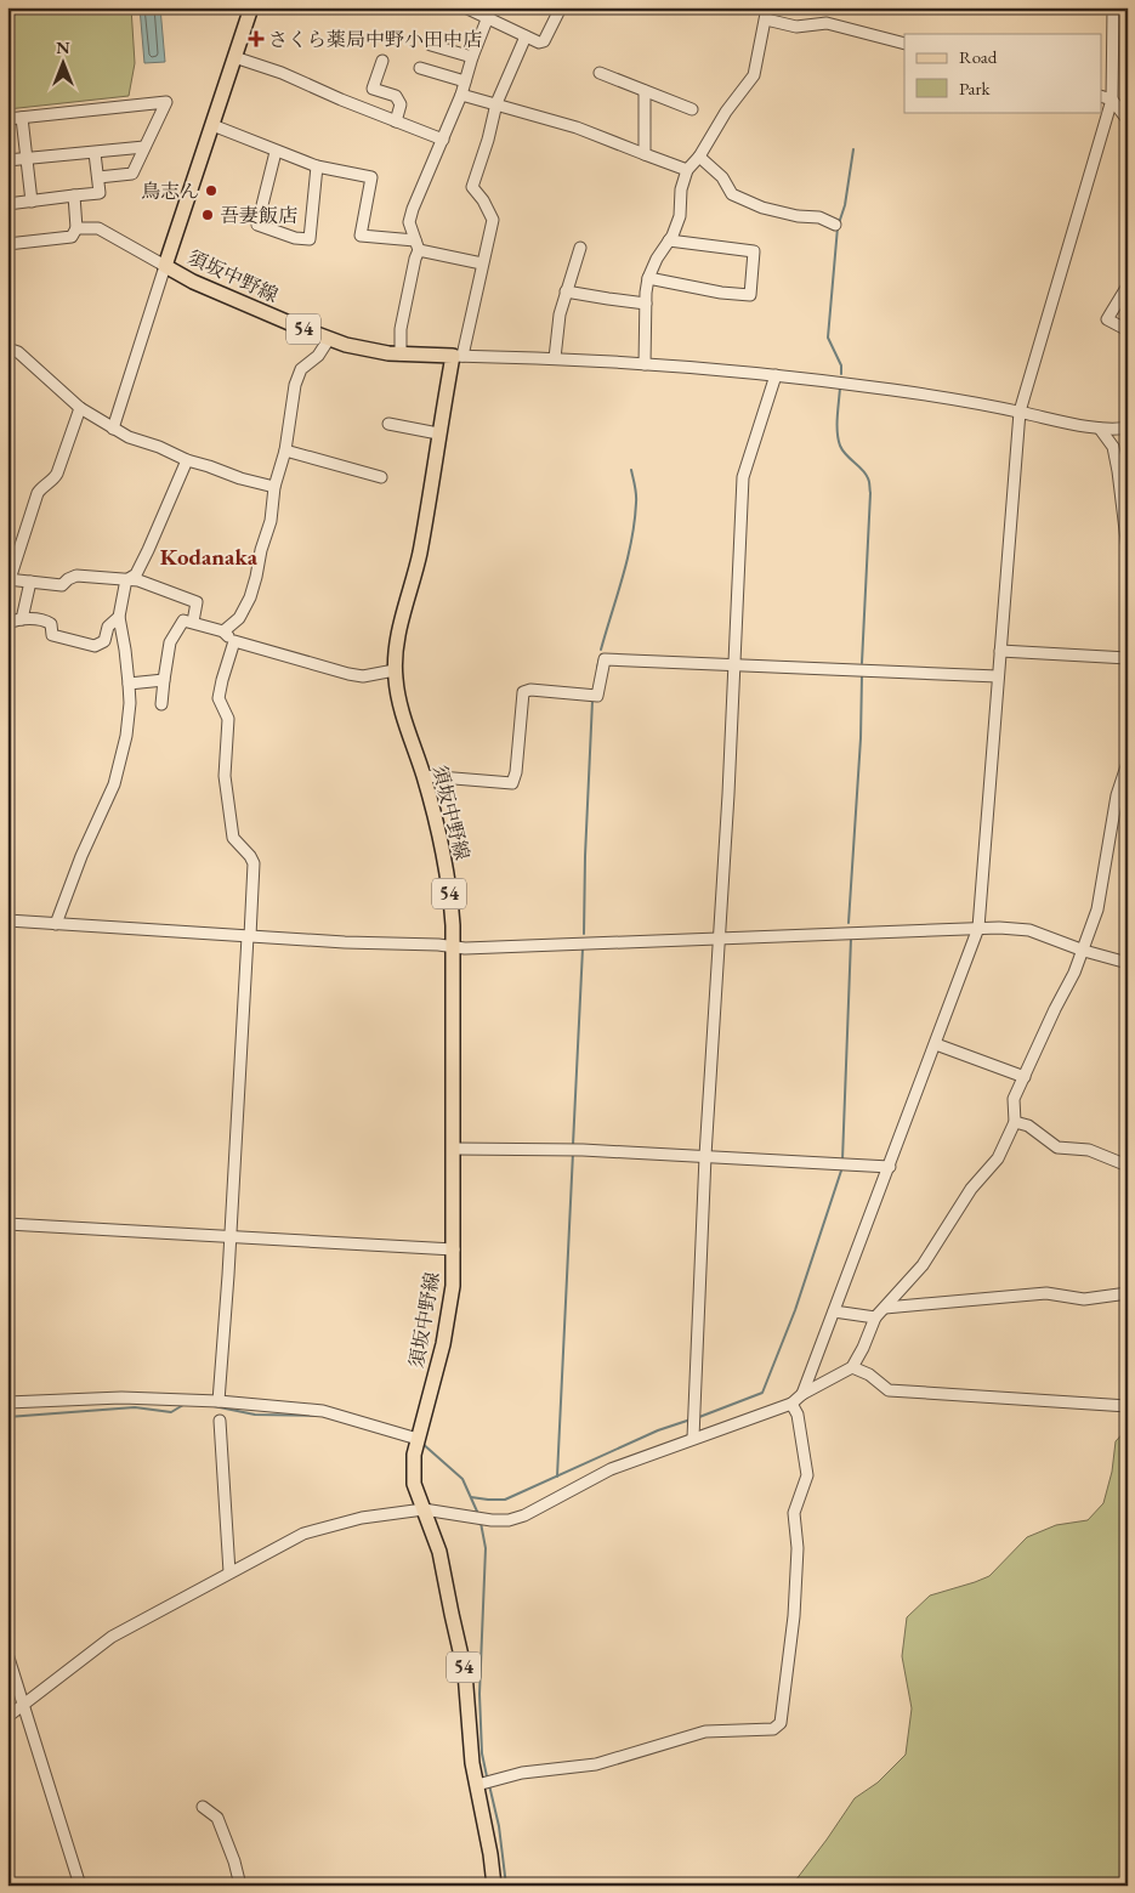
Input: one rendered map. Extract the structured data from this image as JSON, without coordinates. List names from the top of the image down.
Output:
{
  "streets": {
    "main road": ["須坂中野線", "54"]
  },
  "districts": ["Kodanaka"],
  "places": {
    "health": ["さくら薬局中野小田中店"],
    "other": ["鳥志ん", "吾妻飯店"]
  },
  "legend": ["Road", "Park"],
  "north": "top"
}
